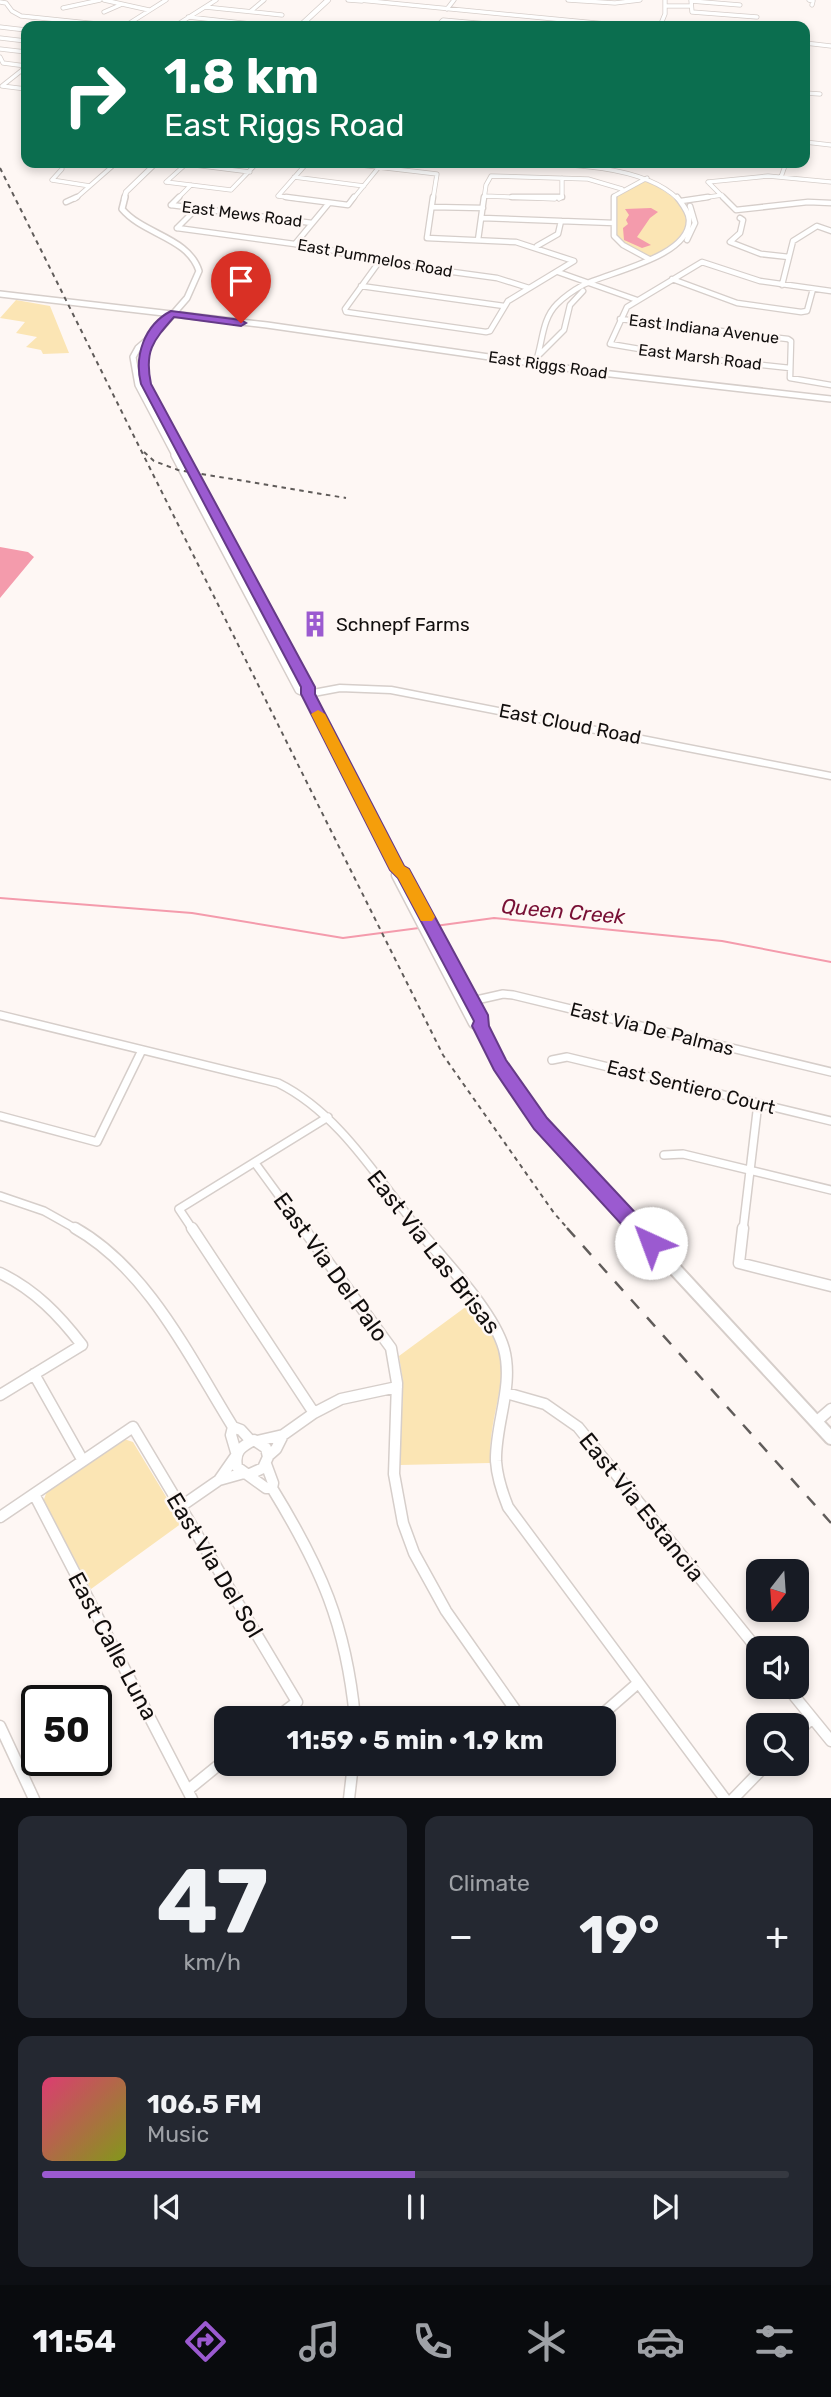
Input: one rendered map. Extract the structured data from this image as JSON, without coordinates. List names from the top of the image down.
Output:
{
  "streets": {
    "main road": ["East Riggs Road"],
    "street": [
      "East Mews Road",
      "East Pummelos Road",
      "East Indiana Avenue",
      "East Marsh Road",
      "East Cloud Road",
      "East Via De Palmas",
      "East Sentiero Court",
      "East Via Las Brisas",
      "East Via Del Palo",
      "East Via Estancia",
      "East Via Del Sol",
      "East Calle Luna"
    ]
  },
  "crossings": [
    ["East Mews Road", "East Pummelos Road"],
    ["East Indiana Avenue", "East Marsh Road"],
    ["East Via Las Brisas", "East Via Estancia"]
  ],
  "water": ["Queen Creek"],
  "places": {
    "building": ["Schnepf Farms"]
  },
  "north": "bottom",
  "page": {
    "turn": ["1.8 km", "East Riggs Road"],
    "limit": "50",
    "trip": "11:59 · 5 min · 1.9 km",
    "tile": [
      ["47", "km/h"],
      "Climate"
    ],
    "heat": ["−", "19°", "+"],
    "song": ["106.5 FM", "Music"],
    "tabs": "11:54"
  }
}
